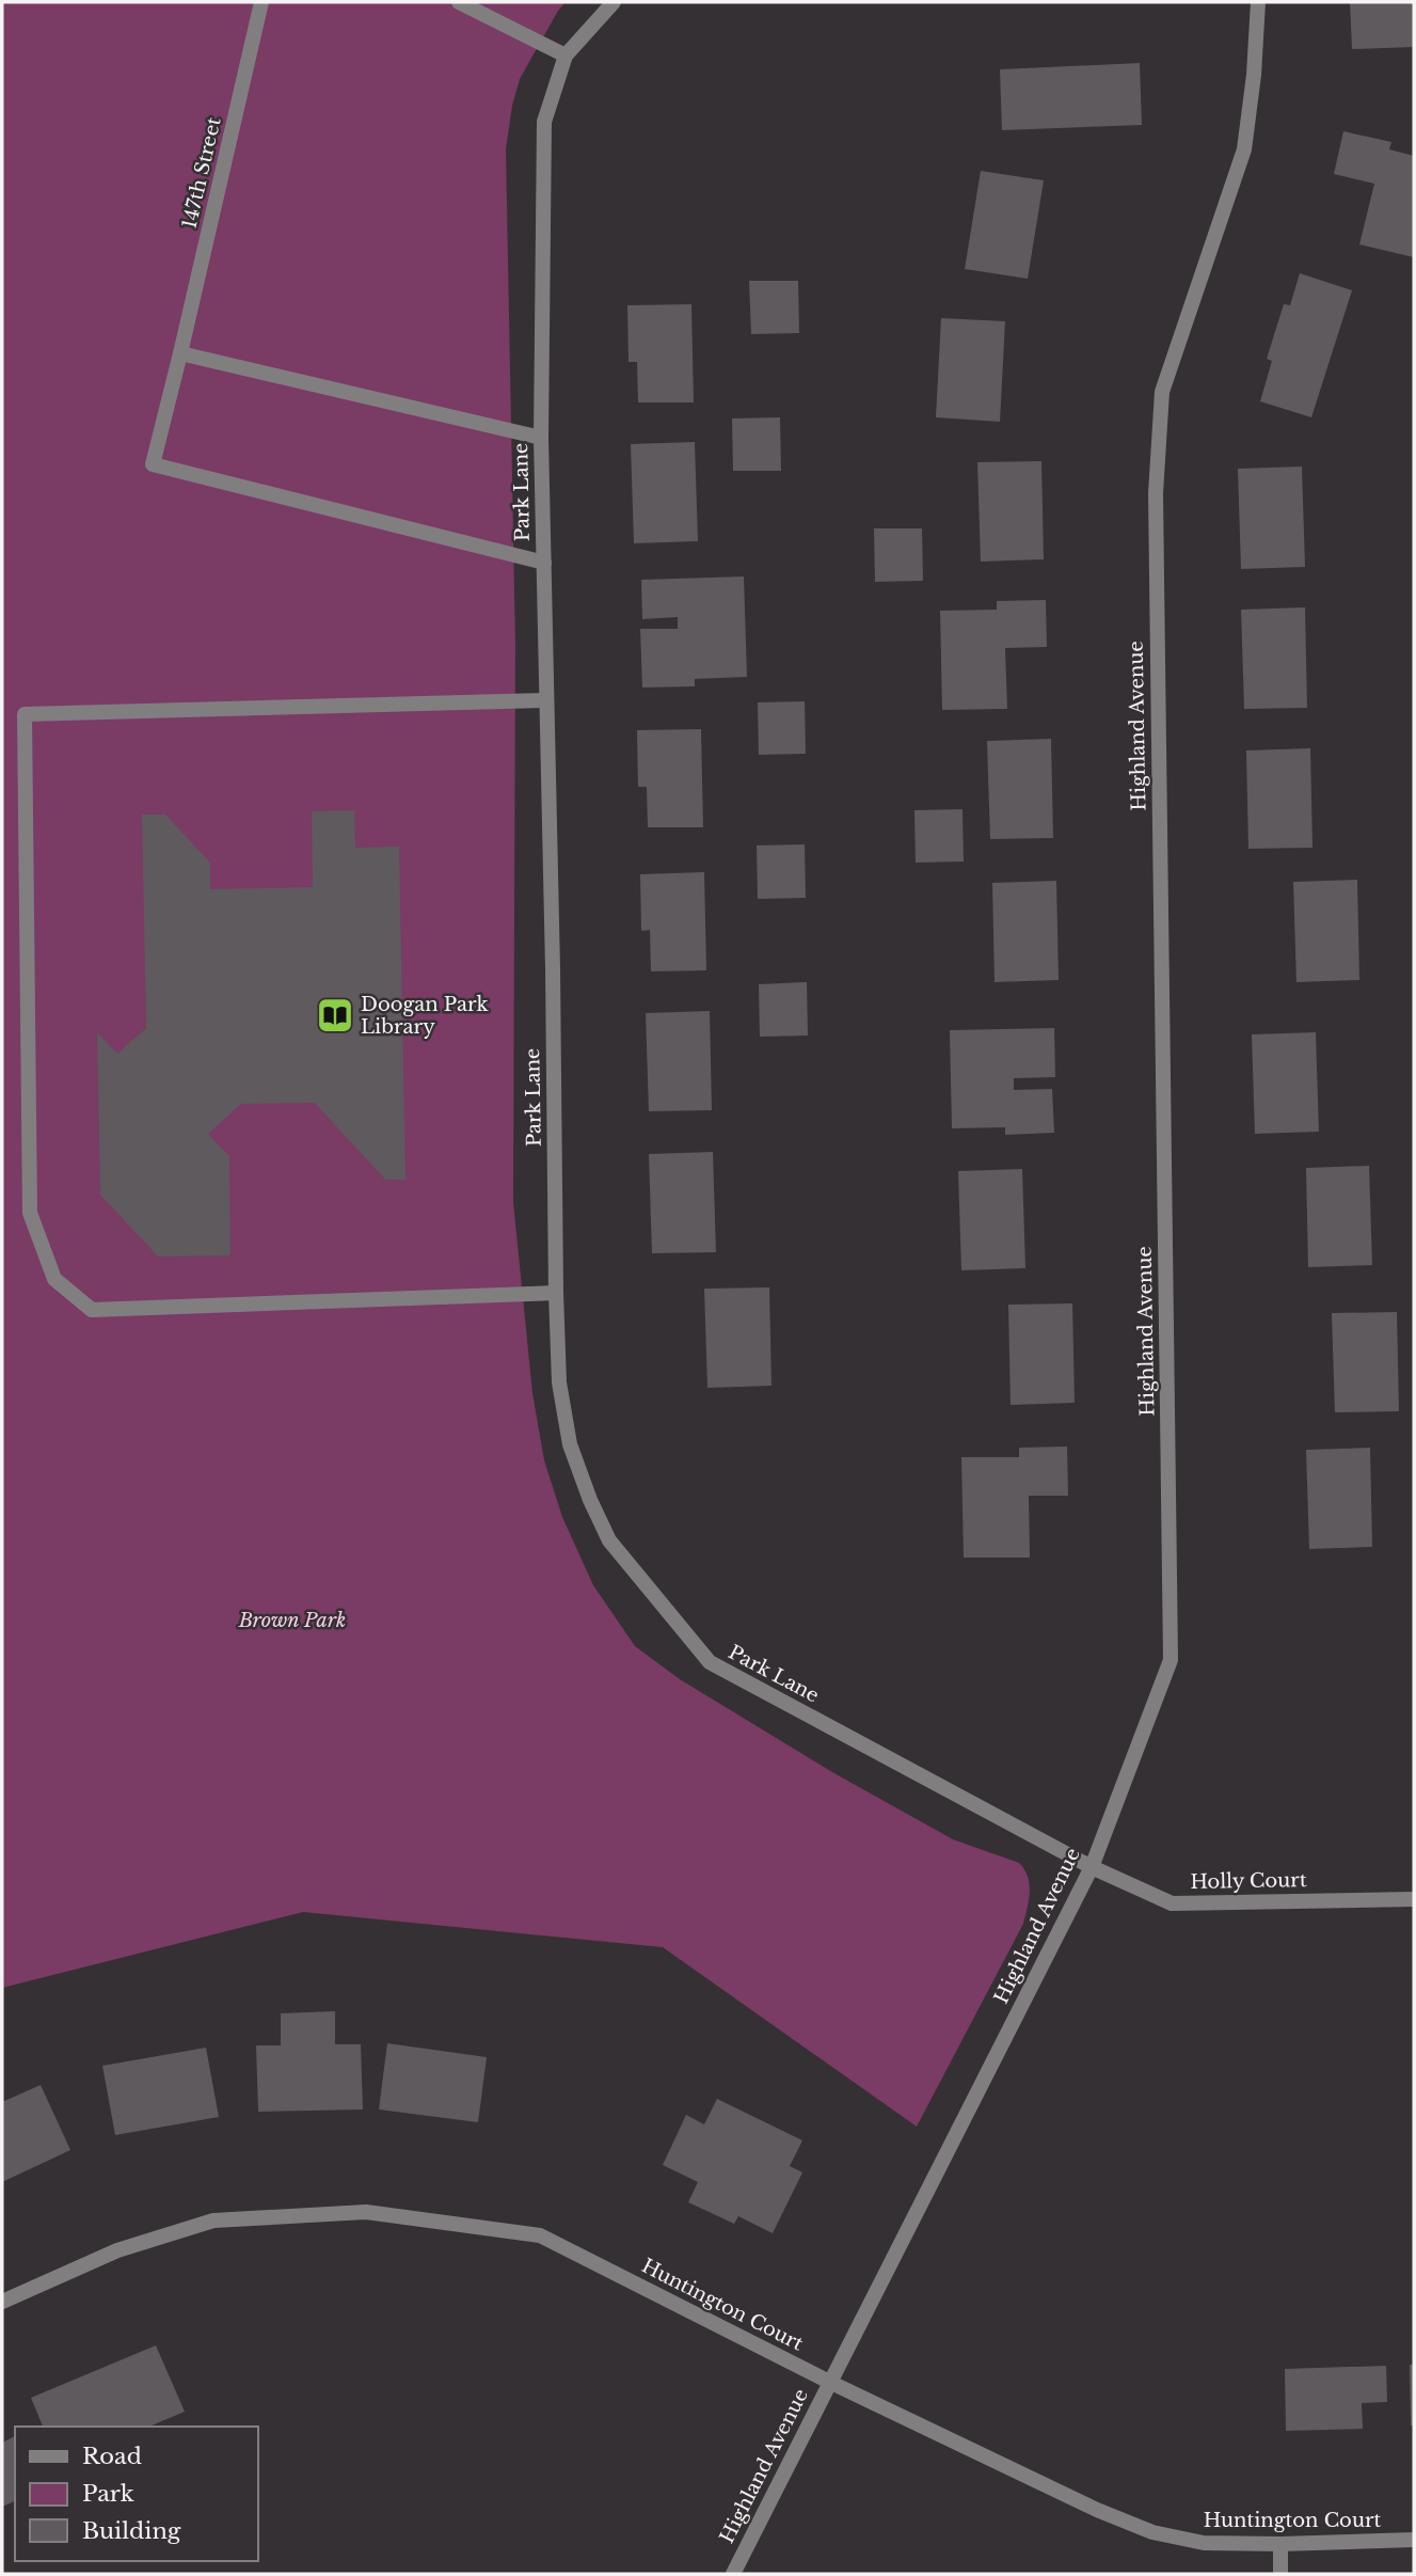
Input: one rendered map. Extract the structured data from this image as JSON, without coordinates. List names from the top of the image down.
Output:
{
  "streets": {
    "street": [
      "147th Street",
      "Park Lane",
      "Highland Avenue",
      "Holly Court",
      "Huntington Court"
    ]
  },
  "crossings": [
    ["147th Street", "Park Lane"],
    ["Park Lane", "Highland Avenue"],
    ["Park Lane", "Holly Court"],
    ["Highland Avenue", "Holly Court"],
    ["Highland Avenue", "Huntington Court"]
  ],
  "parks": ["Brown Park"],
  "places": {
    "library": ["Doogan Park Library"]
  },
  "legend": ["Road", "Park", "Building"]
}
